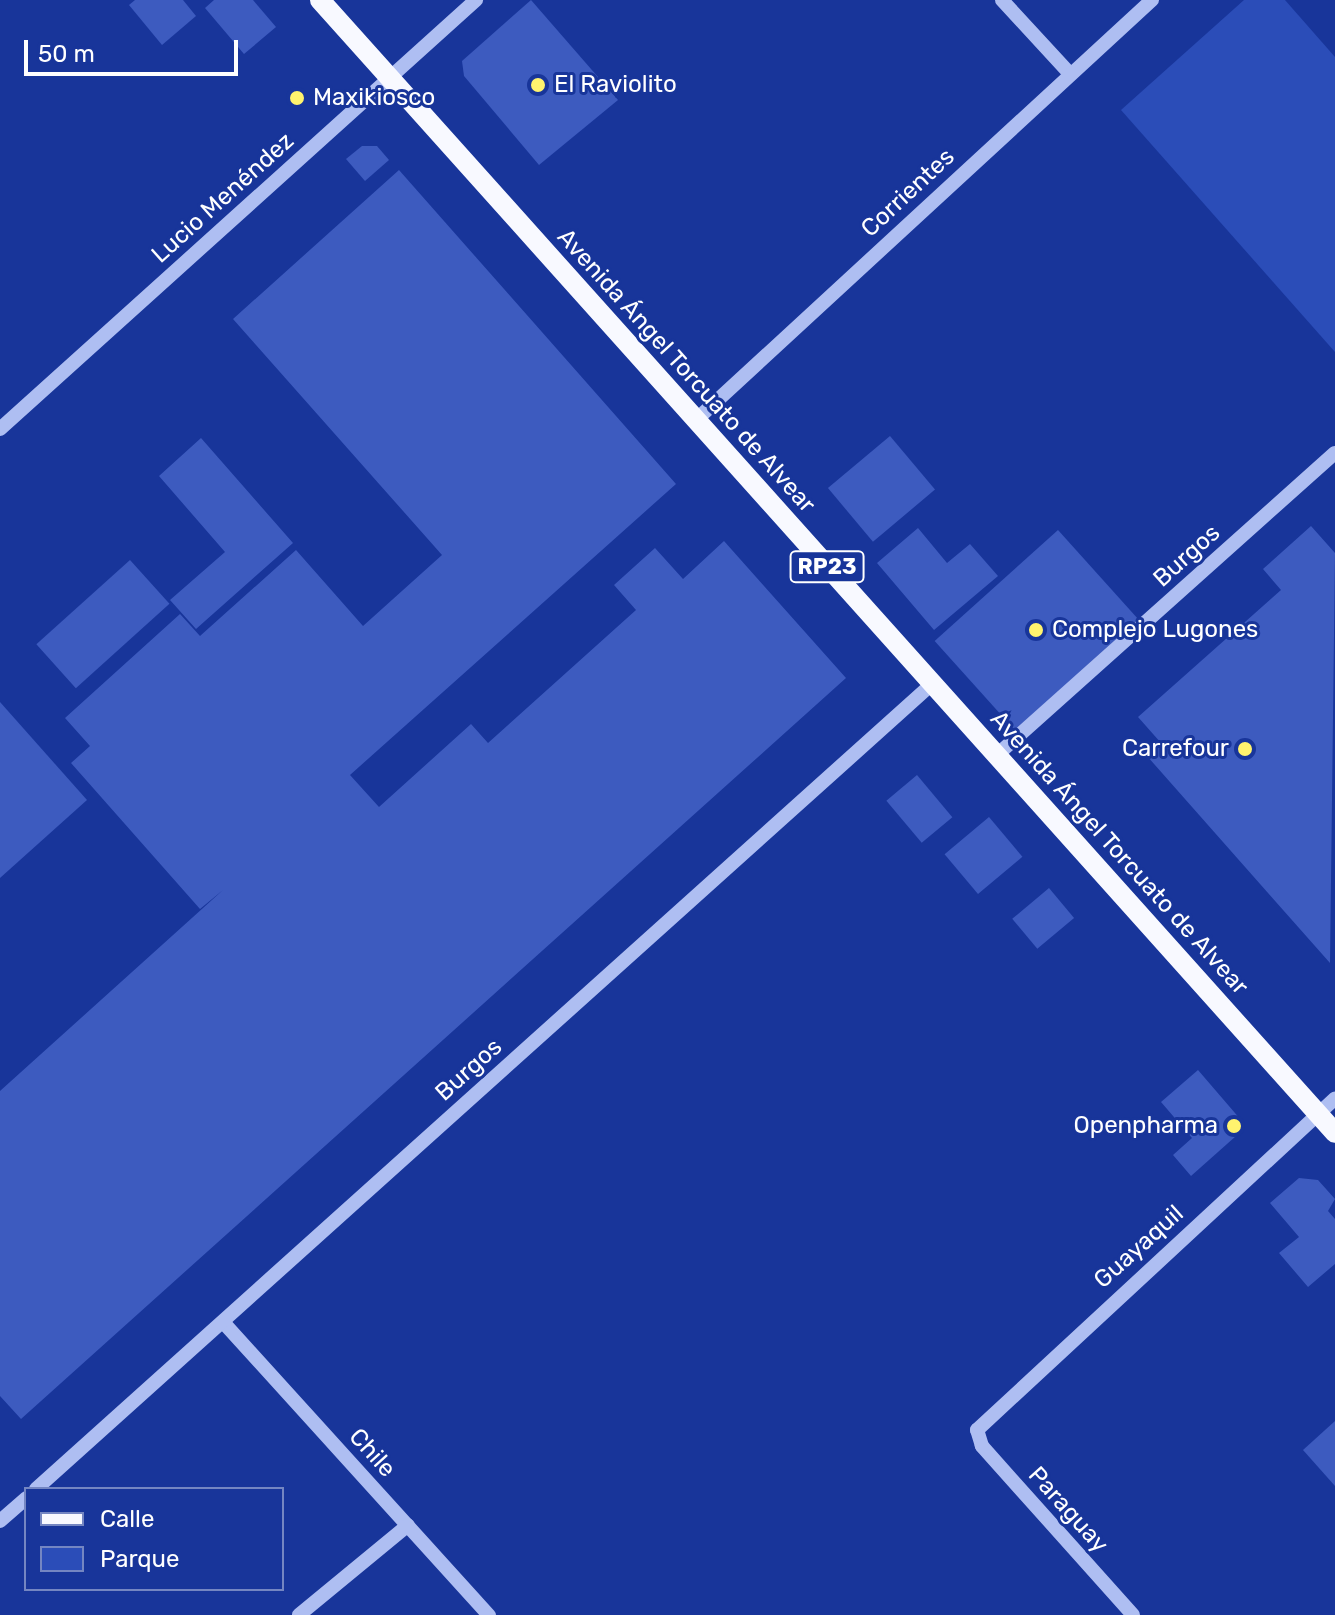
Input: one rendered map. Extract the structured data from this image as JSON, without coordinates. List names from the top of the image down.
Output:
{
  "streets": {
    "main road": ["Avenida Ángel Torcuato de Alvear", "RP23"],
    "street": [
      "Corrientes",
      "Lucio Menéndez",
      "Burgos",
      "Guayaquil",
      "Chile",
      "Paraguay"
    ]
  },
  "crossings": [
    ["Corrientes", "Avenida Ángel Torcuato de Alvear"],
    ["Lucio Menéndez", "Avenida Ángel Torcuato de Alvear"],
    ["Avenida Ángel Torcuato de Alvear", "Burgos"],
    ["Avenida Ángel Torcuato de Alvear", "Guayaquil"],
    ["Burgos", "Chile"],
    ["Guayaquil", "Paraguay"]
  ],
  "places": [
    "El Raviolito",
    "Maxikiosco",
    "Complejo Lugones",
    "Carrefour",
    "Openpharma"
  ],
  "legend": ["Calle", "Parque"],
  "scale_bar": "50 m"
}
